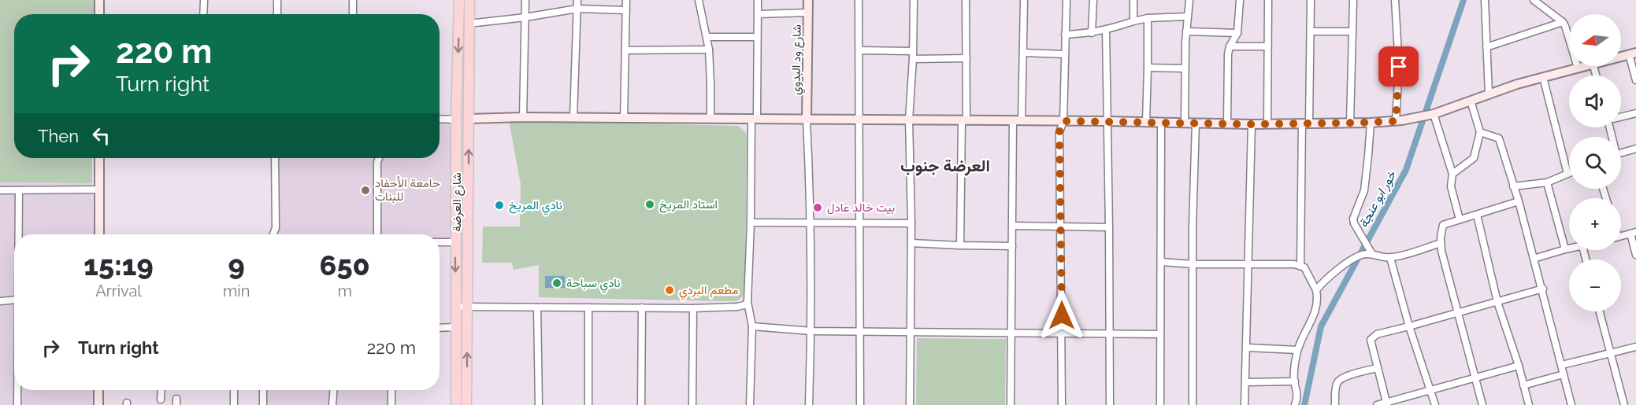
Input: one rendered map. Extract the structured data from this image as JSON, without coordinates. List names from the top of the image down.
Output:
{
  "streets": {
    "main road": ["شارع العرضة"],
    "street": ["شارع ود البدوي"]
  },
  "districts": ["العرضة جنوب"],
  "water": ["خور ابو عنجة"],
  "places": [
    "جامعة الأحفاد للبنات",
    "استاد المريخ",
    "نادي المريخ",
    "بيت خالد عادل",
    "نادي سباحة",
    "مطعم البردي"
  ],
  "north": "left",
  "page": {
    "map_buttons": ["+", "−"],
    "turn": ["220 m", "Turn right"],
    "then": "Then",
    "eta": [
      "15:19",
      "Arrival",
      "9",
      "min",
      "650",
      "m"
    ],
    "list": [
      {
        "name": "Turn right",
        "value": "220 m"
      }
    ]
  }
}
